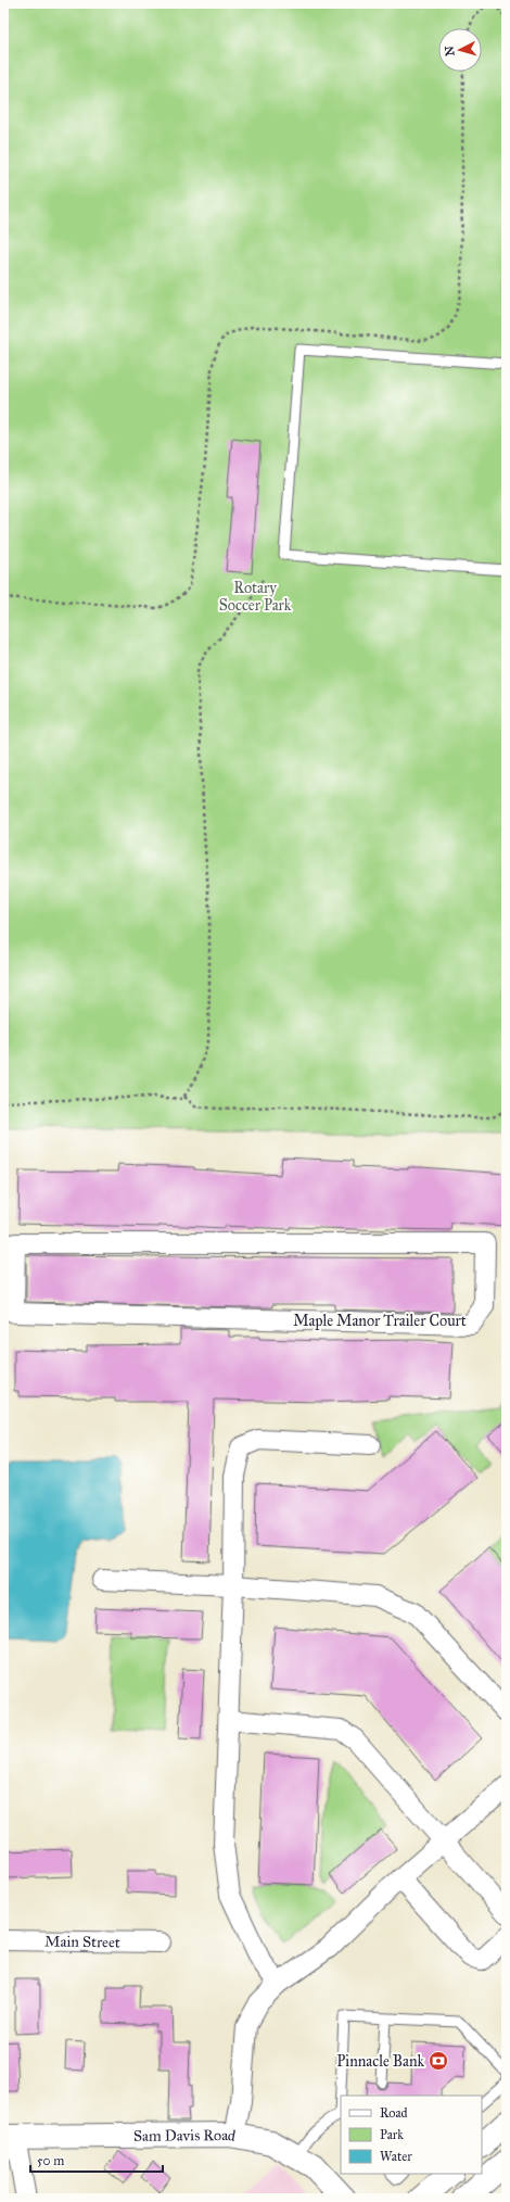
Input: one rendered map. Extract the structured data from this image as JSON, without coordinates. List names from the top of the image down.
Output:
{
  "streets": {
    "street": ["Maple Manor Trailer Court", "Main Street", "Sam Davis Road"]
  },
  "parks": ["Rotary Soccer Park"],
  "places": {
    "bank": ["Pinnacle Bank"]
  },
  "legend": ["Road", "Park", "Water"],
  "scale_bar": "50 m",
  "north": "left"
}
